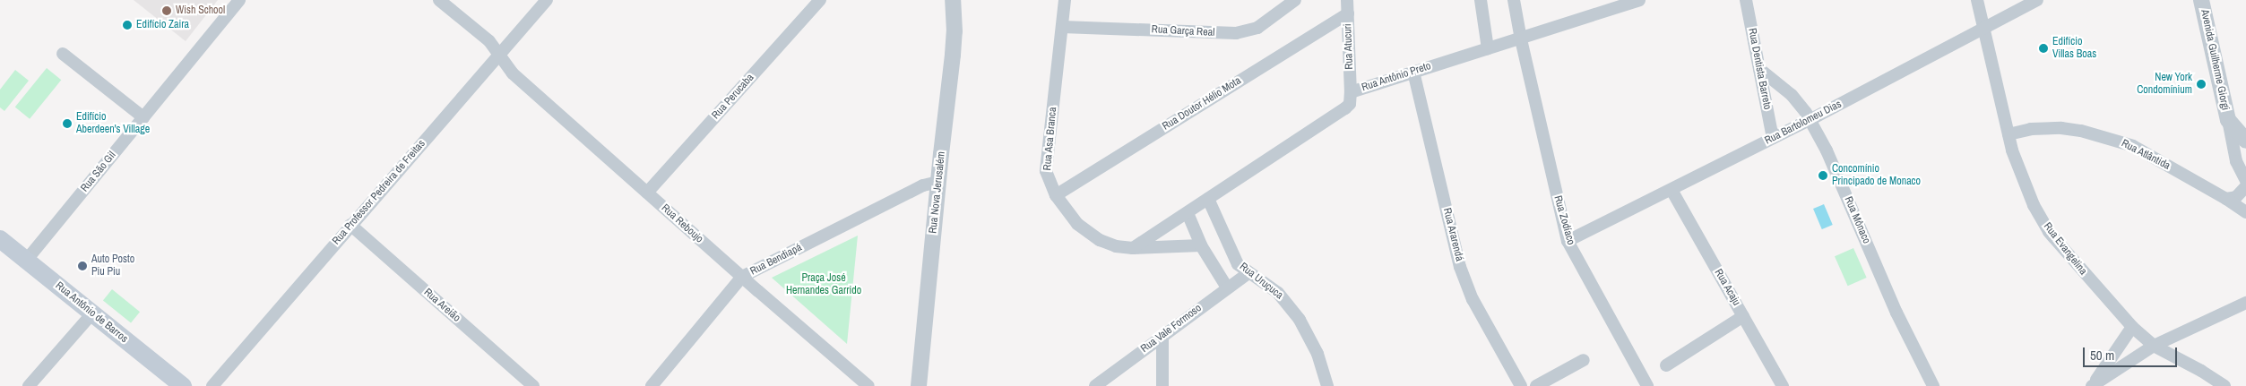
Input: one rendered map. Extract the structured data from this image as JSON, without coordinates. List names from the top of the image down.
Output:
{
  "streets": {
    "main road": ["Rua Antônio de Barros"],
    "street": [
      "Rua Garça Real",
      "Rua Atucuri",
      "Avenida Guilherme Giorgi",
      "Rua Dentista Barreto",
      "Rua Antônio Preto",
      "Rua Perucaba",
      "Rua Doutor Hélio Mota",
      "Rua Bartolomeu Dias",
      "Rua Asa Branca",
      "Rua Atlântida",
      "Rua São Gil",
      "Rua Professor Pedreira de Freitas",
      "Rua Nova Jerusalém",
      "Rua Zodíaco",
      "Rua Mônaco",
      "Rua Reboujo",
      "Rua Ararendá",
      "Rua Evangelina",
      "Rua Bendiapá",
      "Rua Uruçuca",
      "Rua Acaju",
      "Rua Areião",
      "Rua Vale Formoso"
    ]
  },
  "crossings": [
    ["Rua Garça Real", "Rua Asa Branca"],
    ["Rua Atucuri", "Rua Antônio Preto"],
    ["Rua Atucuri", "Rua Doutor Hélio Mota"],
    ["Rua Dentista Barreto", "Rua Bartolomeu Dias"],
    ["Rua Dentista Barreto", "Rua Mônaco"],
    ["Rua Antônio Preto", "Rua Asa Branca"],
    ["Rua Antônio Preto", "Rua Zodíaco"],
    ["Rua Antônio Preto", "Rua Ararendá"],
    ["Rua Antônio Preto", "Rua Uruçuca"],
    ["Rua Perucaba", "Rua Reboujo"],
    ["Rua Doutor Hélio Mota", "Rua Asa Branca"],
    ["Rua Bartolomeu Dias", "Rua Zodíaco"],
    ["Rua Bartolomeu Dias", "Rua Mônaco"],
    ["Rua Bartolomeu Dias", "Rua Evangelina"],
    ["Rua Bartolomeu Dias", "Rua Acaju"],
    ["Rua Atlântida", "Rua Evangelina"],
    ["Rua São Gil", "Rua Antônio de Barros"],
    ["Rua Professor Pedreira de Freitas", "Rua Reboujo"],
    ["Rua Professor Pedreira de Freitas", "Rua Areião"],
    ["Rua Nova Jerusalém", "Rua Bendiapá"],
    ["Rua Reboujo", "Rua Bendiapá"],
    ["Rua Uruçuca", "Rua Vale Formoso"]
  ],
  "parks": ["Praça José Hernandes Garrido"],
  "places": [
    "Wish School",
    "Edifício Zaira",
    "Edifício Villas Boas",
    "New York Condomínium",
    "Edifício Aberdeen's Village",
    "Concomínio Principado de Monaco",
    "Auto Posto Piu Piu"
  ],
  "scale_bar": "50 m"
}
